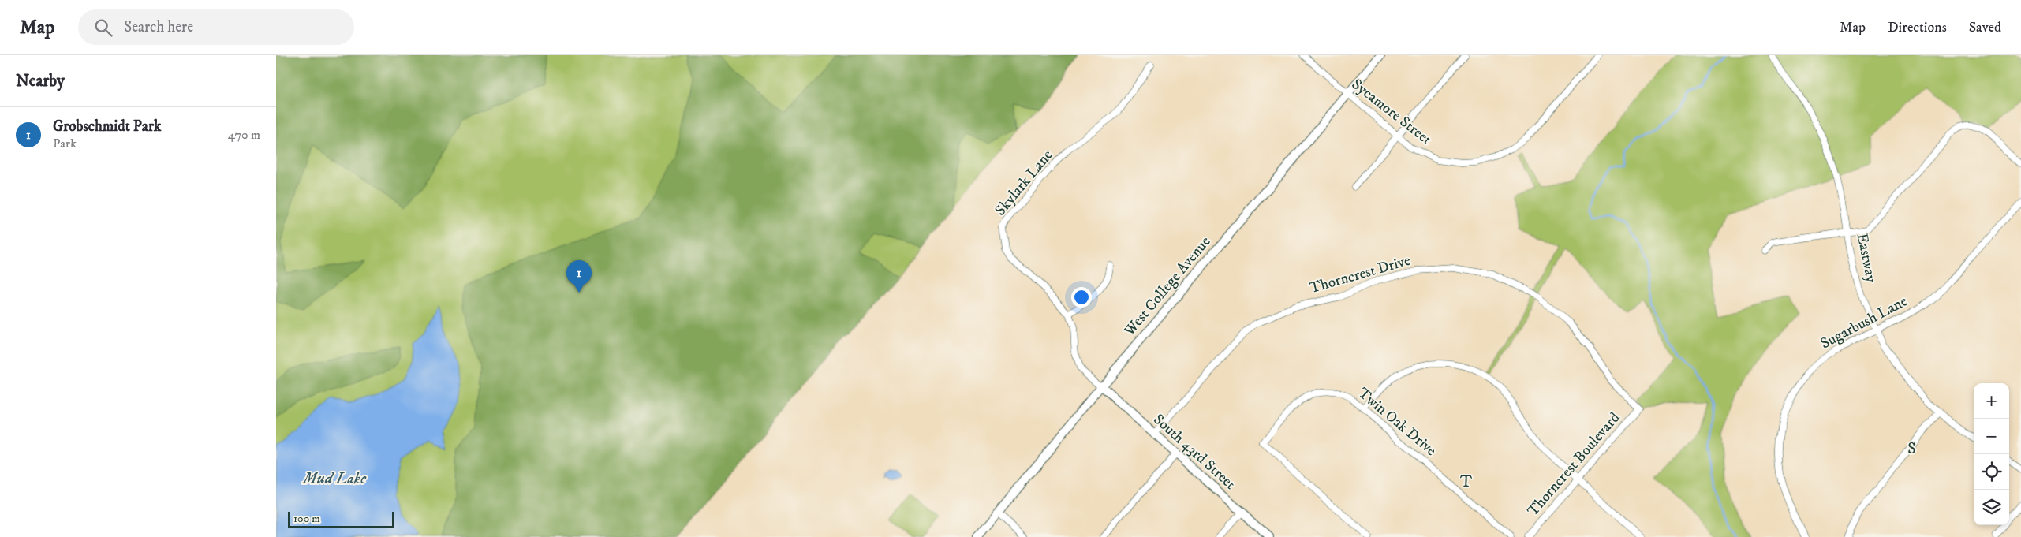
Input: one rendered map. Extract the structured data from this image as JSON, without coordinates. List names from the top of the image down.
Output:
{
  "streets": {
    "street": [
      "Sycamore Street",
      "Skylark Lane",
      "Eastway",
      "Thorncrest Drive",
      "West College Avenue",
      "Sugarbush Lane",
      "Twin Oak Drive",
      "South 43rd Street",
      "Thorncrest Boulevard"
    ]
  },
  "crossings": [
    ["Sycamore Street", "West College Avenue"],
    ["Skylark Lane", "West College Avenue"],
    ["Skylark Lane", "South 43rd Street"],
    ["Eastway", "Sugarbush Lane"],
    ["Thorncrest Drive", "South 43rd Street"],
    ["Thorncrest Drive", "Thorncrest Boulevard"],
    ["West College Avenue", "South 43rd Street"]
  ],
  "districts": ["S", "T"],
  "water": ["Mud Lake"],
  "scale_bar": "100 m",
  "page": {
    "header": "Map",
    "search": "Search here",
    "nav": ["Map", "Directions", "Saved"],
    "heading": "Nearby",
    "list": [
      {
        "mark": "1",
        "name": "Grobschmidt Park",
        "note": "Park",
        "value": "470 m"
      }
    ],
    "pins": "1",
    "map_buttons": ["+", "−"],
    "scale": "100 m"
  }
}
